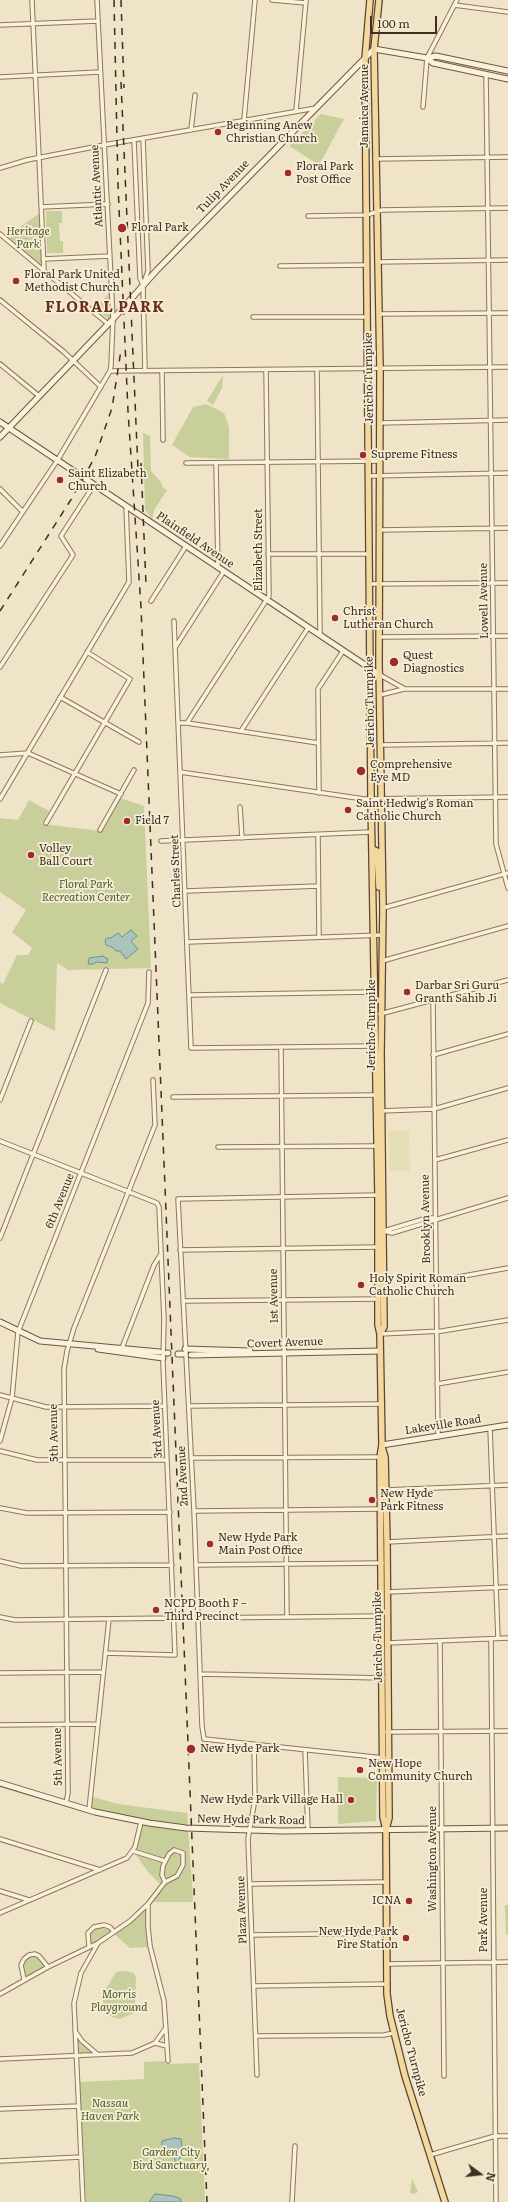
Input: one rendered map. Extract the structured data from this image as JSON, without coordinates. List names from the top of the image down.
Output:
{
  "streets": {
    "main road": [
      "Jamaica Avenue",
      "Tulip Avenue",
      "Jericho Turnpike",
      "Plainfield Avenue",
      "Covert Avenue",
      "Lakeville Road",
      "New Hyde Park Road"
    ],
    "street": [
      "Atlantic Avenue",
      "Elizabeth Street",
      "Lowell Avenue",
      "Charles Street",
      "6th Avenue",
      "Brooklyn Avenue",
      "1st Avenue",
      "3rd Avenue",
      "5th Avenue",
      "2nd Avenue",
      "Washington Avenue",
      "Plaza Avenue",
      "Park Avenue"
    ]
  },
  "crossings": [
    ["Jamaica Avenue", "Tulip Avenue"],
    ["Jamaica Avenue", "Jericho Turnpike"],
    ["Atlantic Avenue", "Tulip Avenue"],
    ["Tulip Avenue", "Plainfield Avenue"],
    ["Jericho Turnpike", "Plainfield Avenue"],
    ["Jericho Turnpike", "Covert Avenue"],
    ["Jericho Turnpike", "Lakeville Road"],
    ["Jericho Turnpike", "New Hyde Park Road"],
    ["Plainfield Avenue", "Elizabeth Street"],
    ["Charles Street", "1st Avenue"],
    ["Brooklyn Avenue", "Lakeville Road"],
    ["1st Avenue", "Covert Avenue"],
    ["1st Avenue", "2nd Avenue"],
    ["3rd Avenue", "5th Avenue"],
    ["5th Avenue", "New Hyde Park Road"],
    ["2nd Avenue", "Plaza Avenue"],
    ["New Hyde Park Road", "Washington Avenue"],
    ["New Hyde Park Road", "Plaza Avenue"],
    ["New Hyde Park Road", "Park Avenue"]
  ],
  "districts": ["FLORAL PARK"],
  "parks": [
    "Heritage Park",
    "Floral Park Recreation Center",
    "Morris Playground",
    "Nassau Haven Park",
    "Garden City Bird Sanctuary,"
  ],
  "places": [
    "Beginning Anew Christian Church",
    "Floral Park Post Office",
    "Floral Park",
    "Floral Park United Methodist Church",
    "Supreme Fitness",
    "Saint Elizabeth Church",
    "Christ Lutheran Church",
    "Quest Diagnostics",
    "Comprehensive Eye MD",
    "Saint Hedwig's Roman Catholic Church",
    "Field 7",
    "Volley Ball Court",
    "Darbar Sri Guru Granth Sahib Ji",
    "Holy Spirit Roman Catholic Church",
    "New Hyde Park Fitness",
    "New Hyde Park Main Post Office",
    "NCPD Booth F – Third Precinct",
    "New Hyde Park",
    "New Hope Community Church",
    "New Hyde Park Village Hall",
    "ICNA",
    "New Hyde Park Fire Station"
  ],
  "scale_bar": "100 m",
  "north": "right"
}
